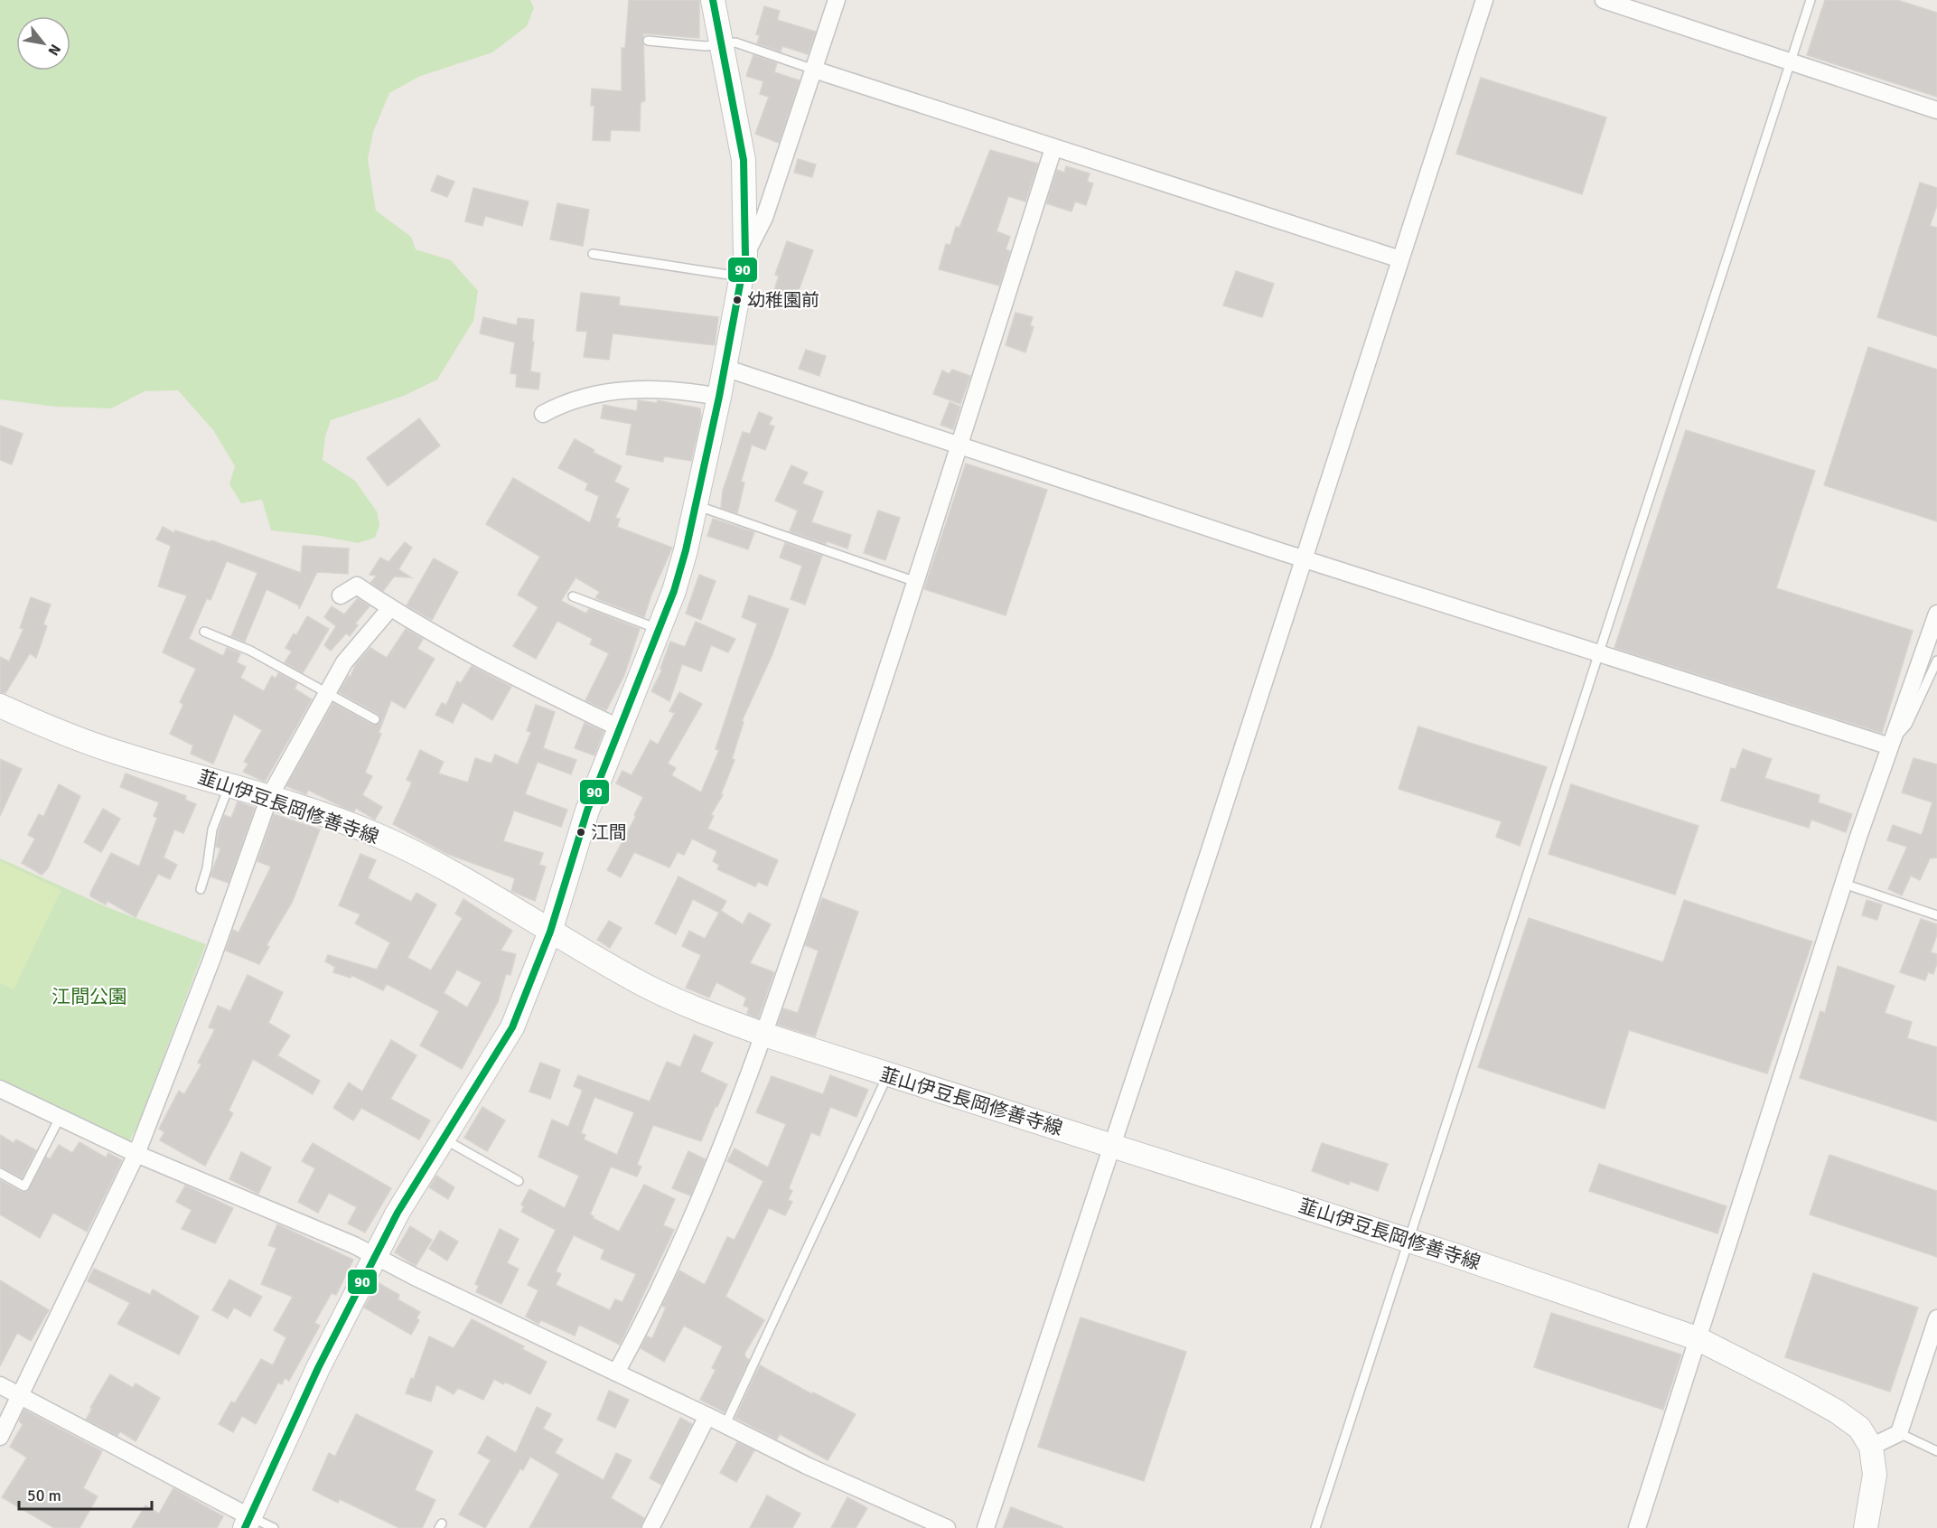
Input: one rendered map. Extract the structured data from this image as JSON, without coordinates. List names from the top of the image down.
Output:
{
  "streets": {
    "main road": ["韮山伊豆長岡修善寺線"]
  },
  "parks": ["江間公園"],
  "places": ["幼稚園前", "江間"],
  "lines": ["transit line 90"],
  "scale_bar": "50 m",
  "north": "bottom right"
}
